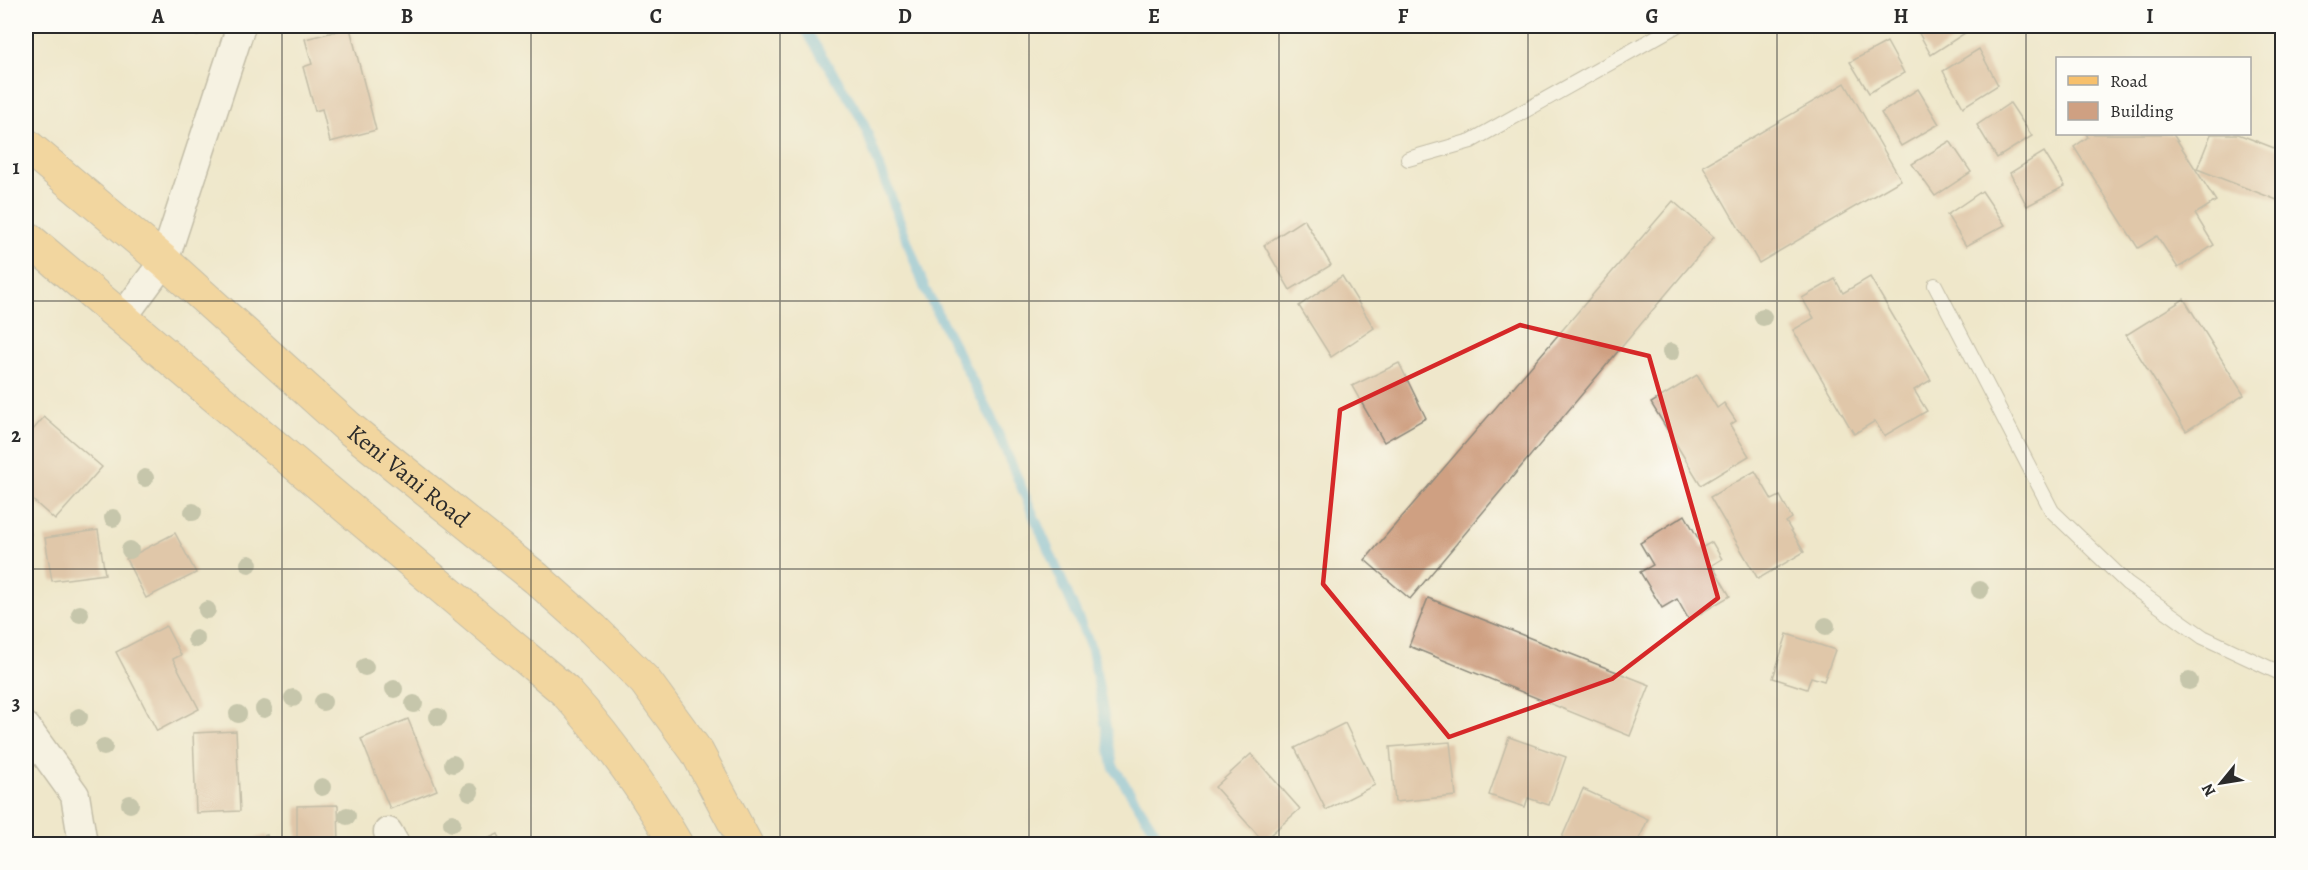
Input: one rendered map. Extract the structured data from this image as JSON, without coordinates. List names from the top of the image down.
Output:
{
  "streets": {
    "main road": ["Keni Vani Road"]
  },
  "legend": ["Road", "Building"],
  "north": "bottom left",
  "grid": {
    "columns": [
      "A",
      "B",
      "C",
      "D",
      "E",
      "F",
      "G",
      "H",
      "I"
    ],
    "rows": ["1", "2", "3"]
  }
}
